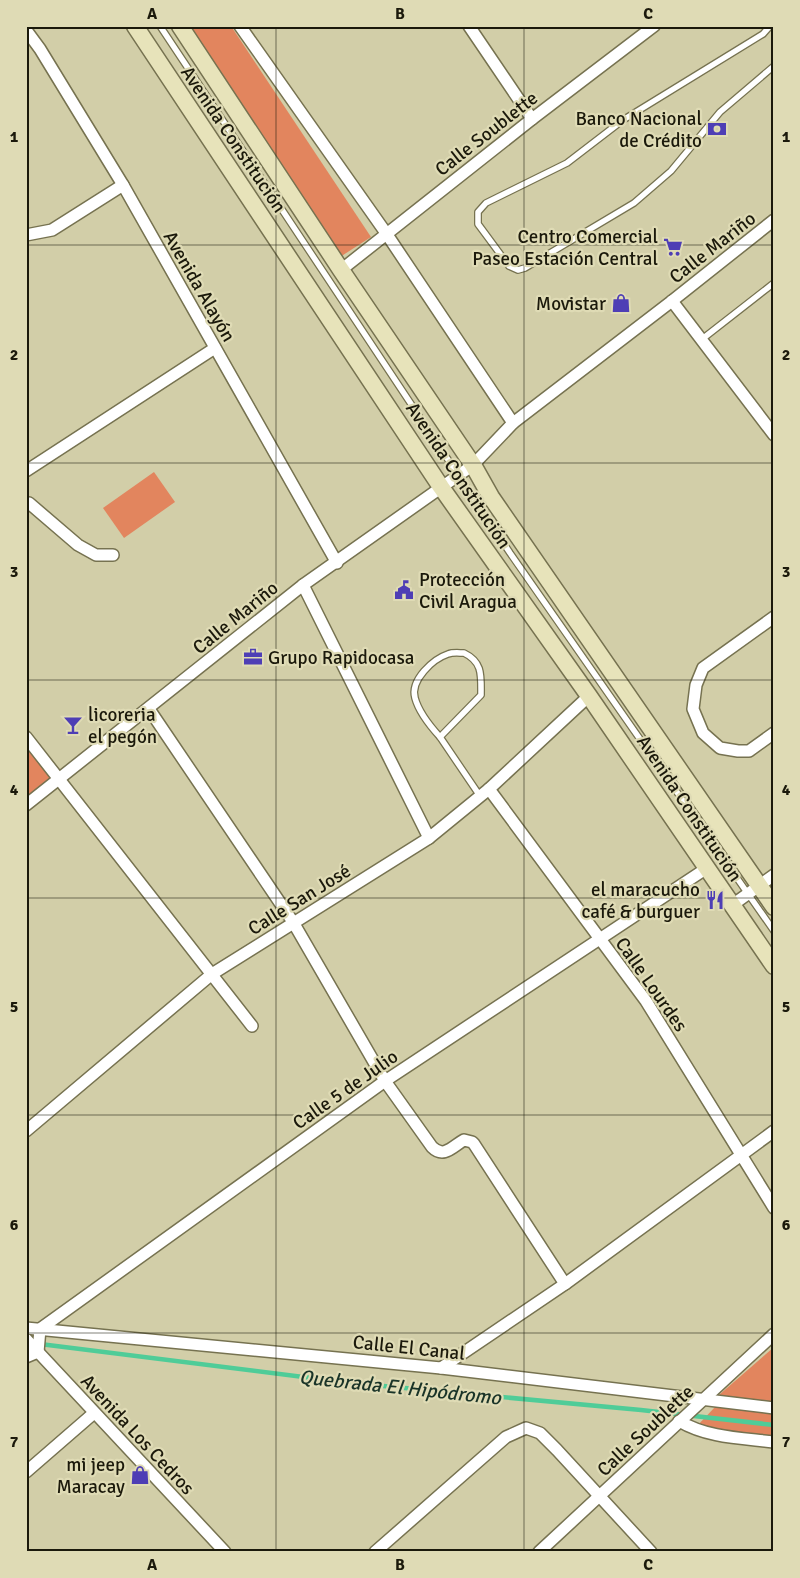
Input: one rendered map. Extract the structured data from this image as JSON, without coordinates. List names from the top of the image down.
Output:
{
  "streets": {
    "street": [
      "Calle Soublette",
      "Avenida Constitución",
      "Calle Mariño",
      "Avenida Alayón",
      "Calle San José",
      "Calle Lourdes",
      "Calle 5 de Julio",
      "Calle El Canal",
      "Avenida Los Cedros"
    ]
  },
  "crossings": [
    ["Calle Soublette", "Avenida Constitución"],
    ["Calle Soublette", "Calle El Canal"],
    ["Avenida Constitución", "Calle Mariño"],
    ["Avenida Constitución", "Calle San José"],
    ["Avenida Constitución", "Calle 5 de Julio"],
    ["Calle Mariño", "Avenida Alayón"],
    ["Calle San José", "Calle Lourdes"],
    ["Calle Lourdes", "Calle 5 de Julio"],
    ["Calle 5 de Julio", "Calle El Canal"]
  ],
  "water": ["Quebrada El Hipódromo"],
  "places": {
    "bank": ["Banco Nacional de Crédito"],
    "supermarket": ["Centro Comercial Paseo Estación Central"],
    "shop": ["Movistar", "mi jeep Maracay"],
    "public building": ["Protección Civil Aragua"],
    "office": ["Grupo Rapidocasa"],
    "bar": ["licoreria el pegón"],
    "restaurant": ["el maracucho café & burguer"]
  },
  "grid": {
    "columns": ["A", "B", "C"],
    "rows": [
      "1",
      "2",
      "3",
      "4",
      "5",
      "6",
      "7"
    ]
  }
}
